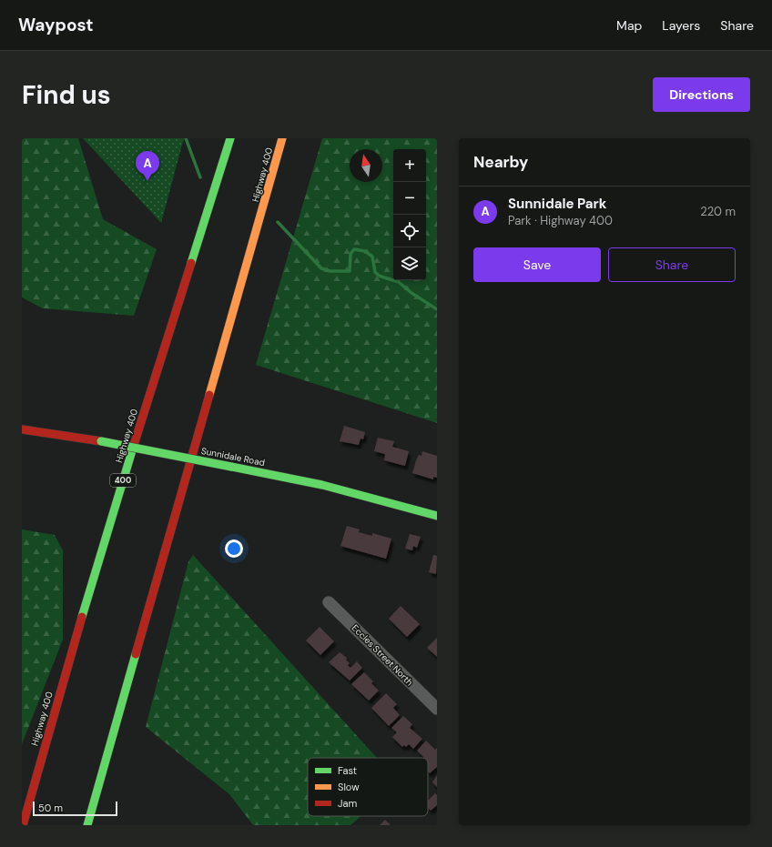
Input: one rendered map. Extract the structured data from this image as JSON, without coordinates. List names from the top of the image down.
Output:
{
  "streets": {
    "main road": ["Highway 400", "Sunnidale Road", "400"],
    "street": ["Eccles Street North"]
  },
  "legend": ["Fast", "Slow", "Jam"],
  "scale_bar": "50 m",
  "north": "top",
  "page": {
    "header": "Waypost",
    "nav": ["Map", "Layers", "Share"],
    "buttons": [
      "Directions",
      ["Save", "Share"]
    ],
    "title": "Find us",
    "heading": "Nearby",
    "map_buttons": ["+", "−"],
    "pins": "A",
    "list": [
      {
        "mark": "A",
        "name": "Sunnidale Park",
        "note": "Park · Highway 400",
        "value": "220 m"
      }
    ],
    "scale": "50 m"
  }
}
